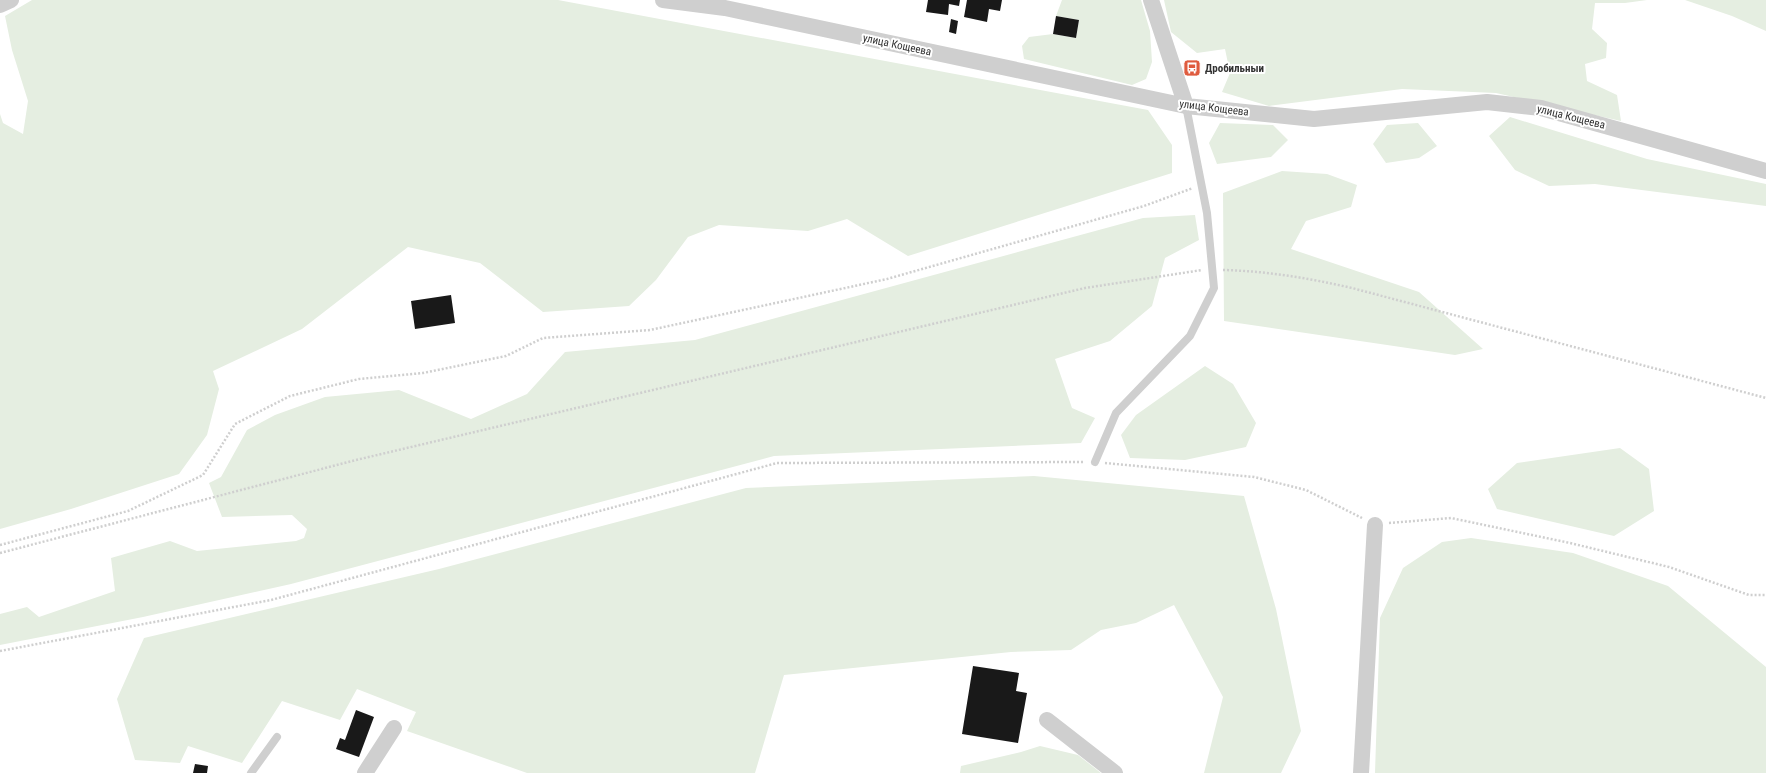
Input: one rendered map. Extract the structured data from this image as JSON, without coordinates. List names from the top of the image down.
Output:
{
  "streets": {
    "street": ["улица Кощеева"]
  },
  "places": {
    "bus stop": ["Дробильныи"]
  }
}
